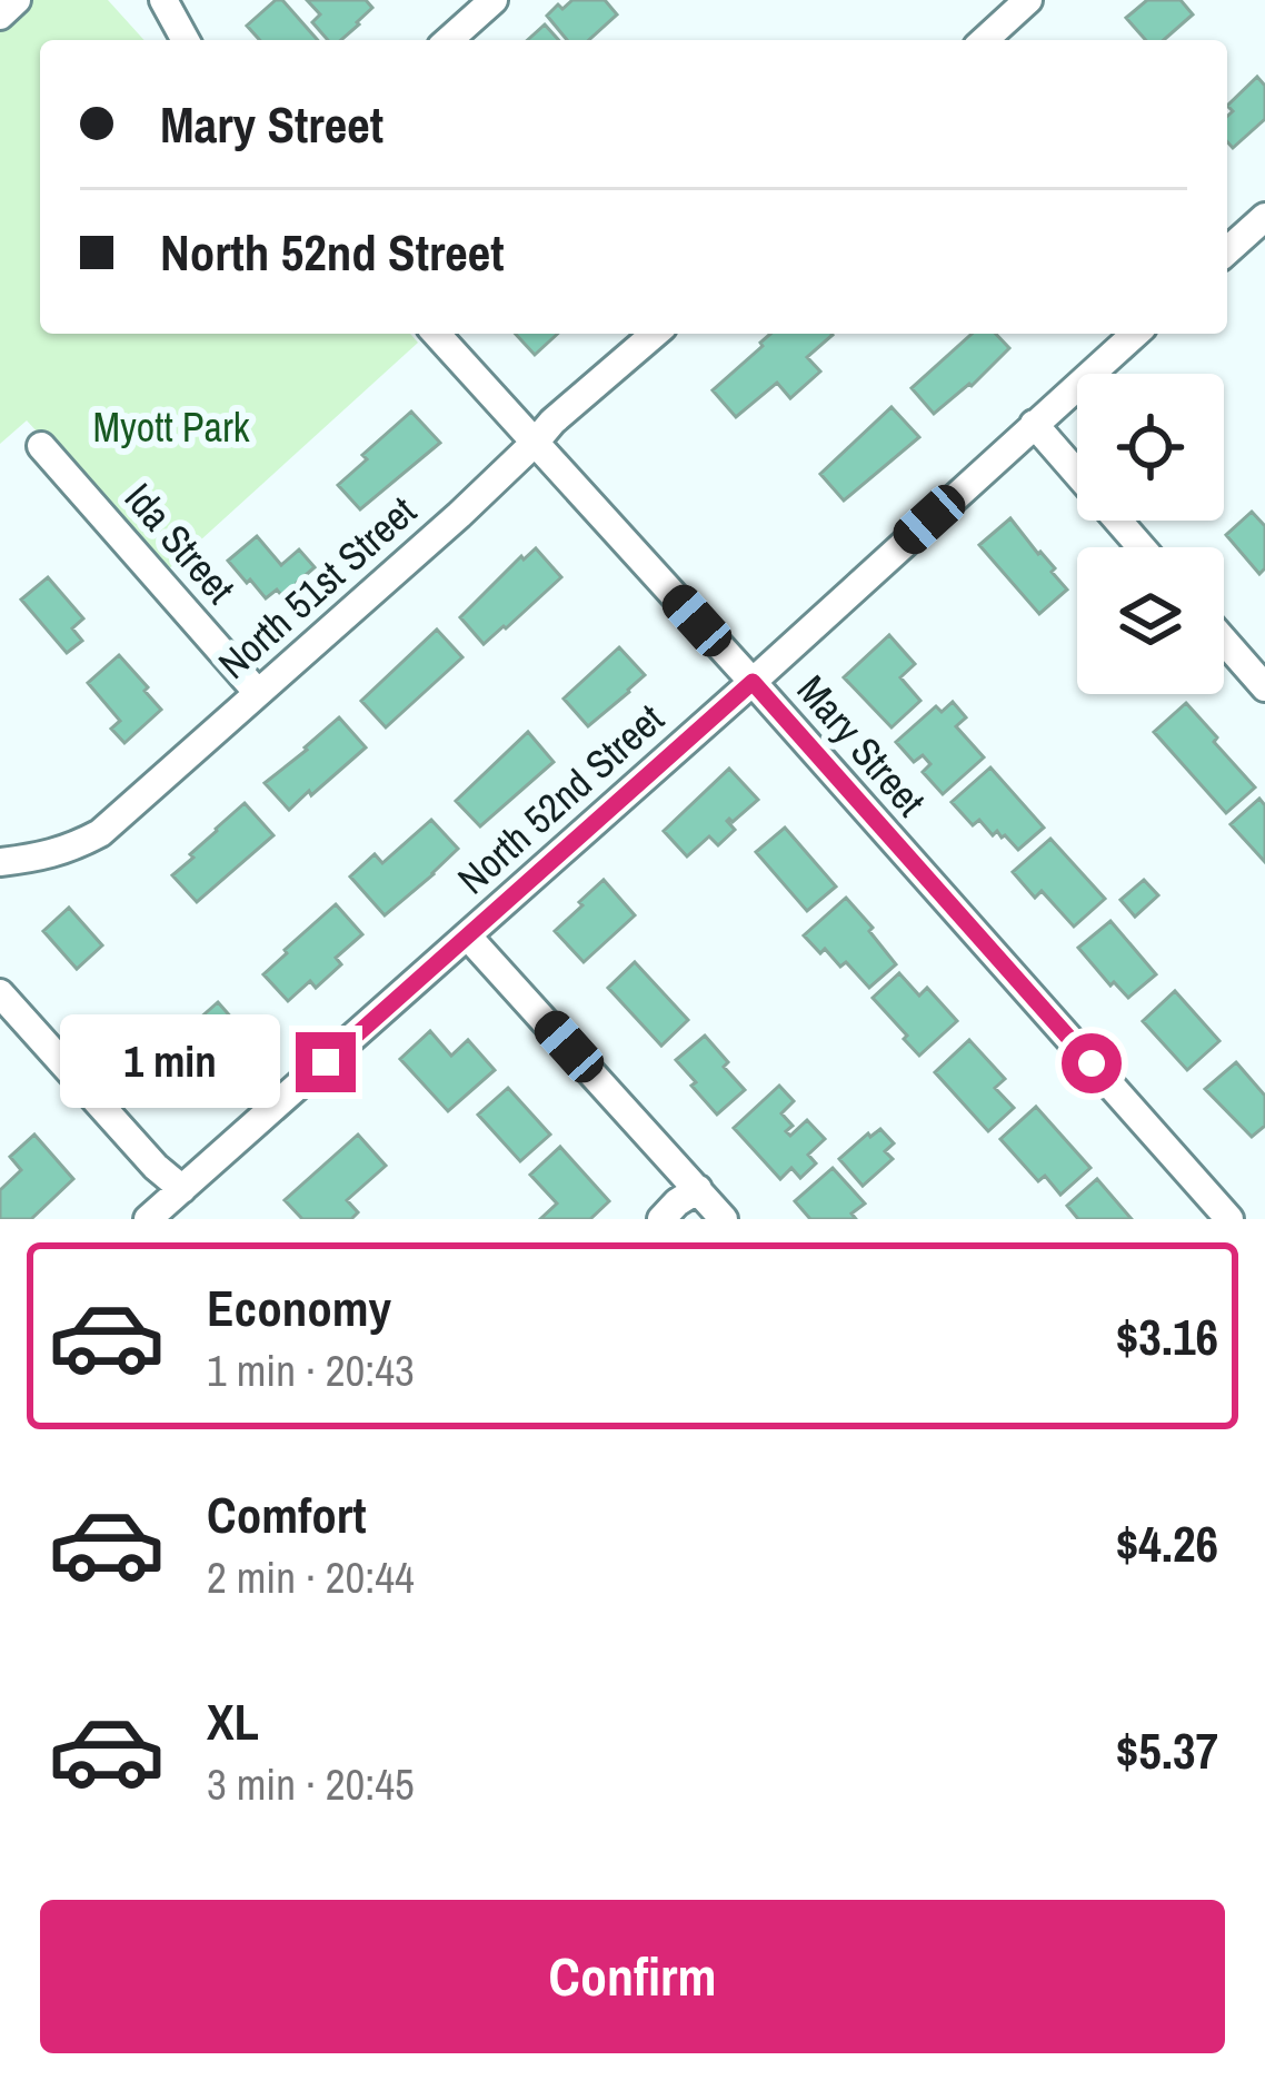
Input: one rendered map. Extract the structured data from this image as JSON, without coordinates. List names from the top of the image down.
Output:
{
  "streets": {
    "street": [
      "Ida Street",
      "North 51st Street",
      "Mary Street",
      "North 52nd Street"
    ]
  },
  "crossings": [
    ["Ida Street", "North 51st Street"],
    ["North 51st Street", "Mary Street"],
    ["Mary Street", "North 52nd Street"]
  ],
  "parks": ["Myott Park"],
  "page": {
    "banner": ["Mary Street", "North 52nd Street"],
    "bubble": "1 min",
    "list": [
      {
        "name": "Economy",
        "note": "1 min · 20:43",
        "value": "$3.16"
      },
      {
        "name": "Comfort",
        "note": "2 min · 20:44",
        "value": "$4.26"
      },
      {
        "name": "XL",
        "note": "3 min · 20:45",
        "value": "$5.37"
      }
    ],
    "buttons": "Confirm"
  }
}
